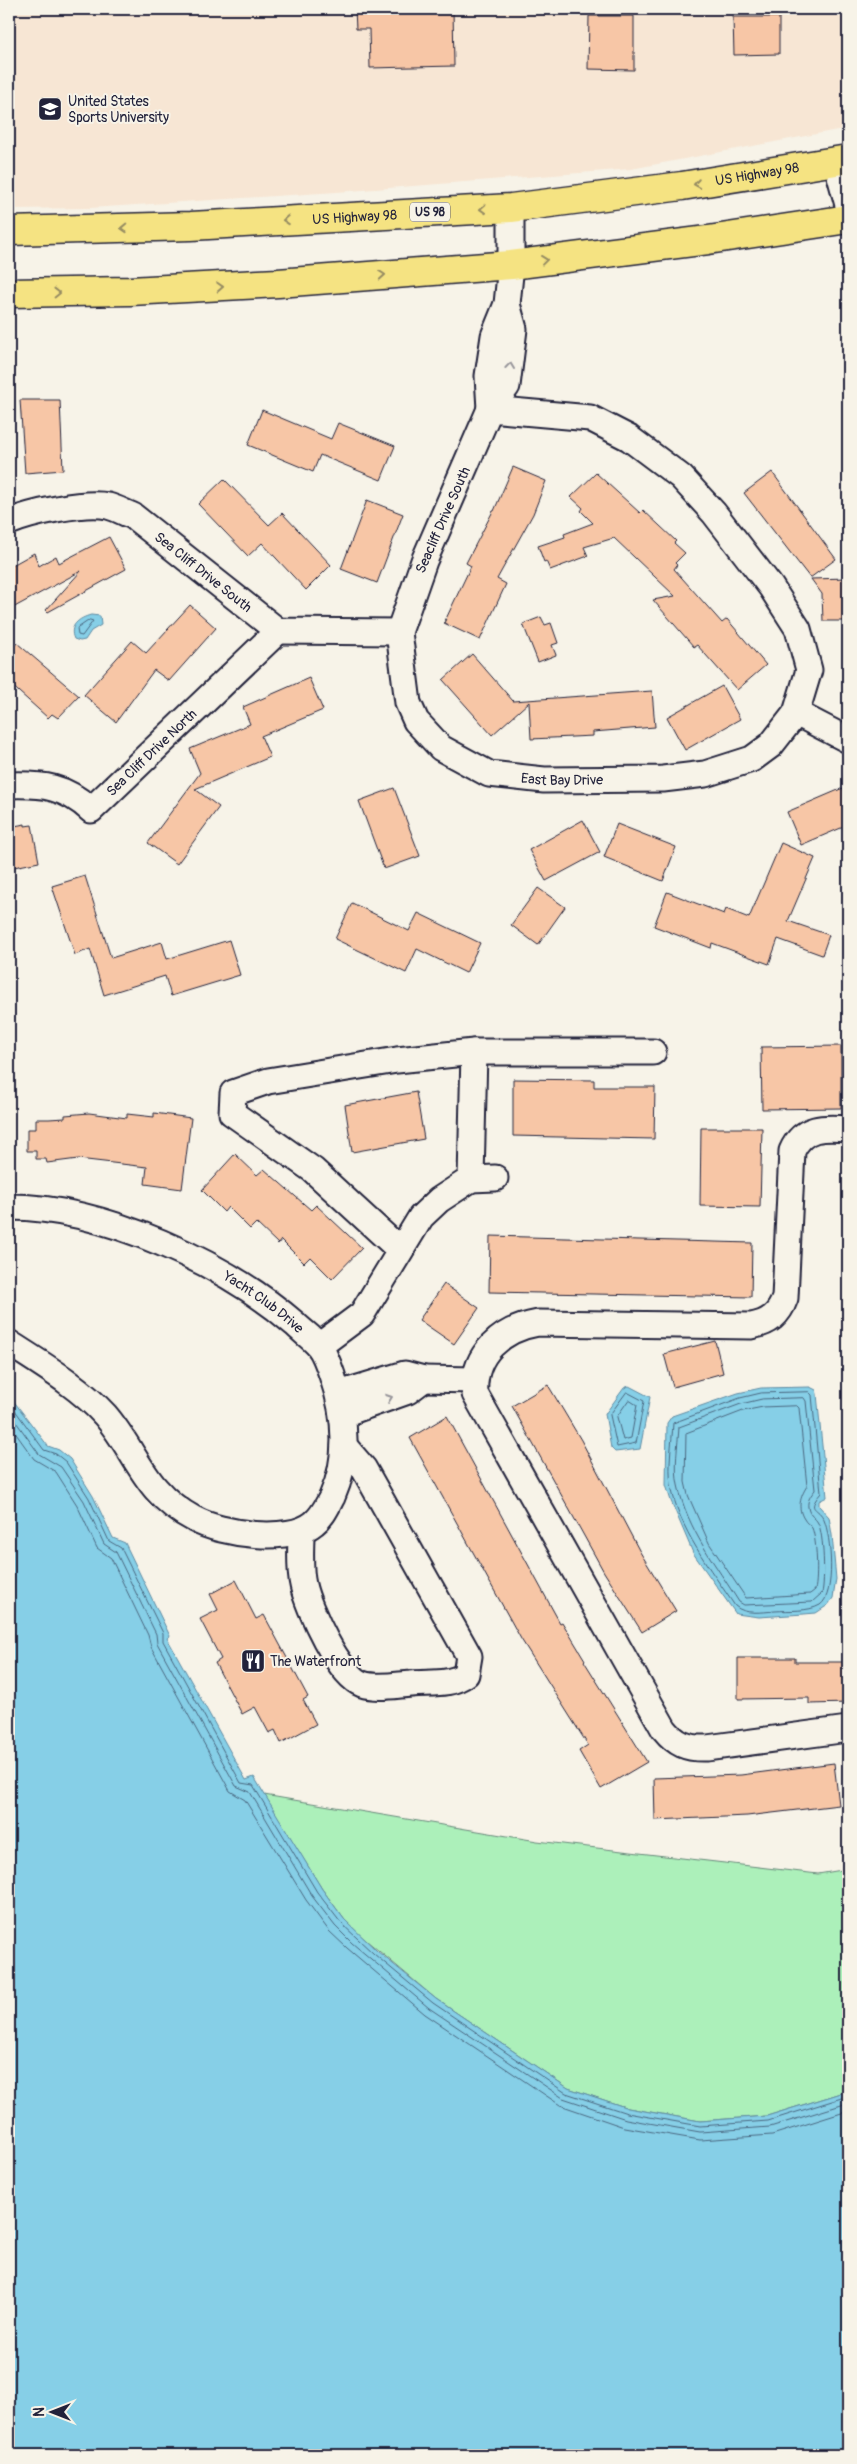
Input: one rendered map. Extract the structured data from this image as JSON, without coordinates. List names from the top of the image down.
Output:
{
  "streets": {
    "main road": ["US Highway 98", "US 98"],
    "street": [
      "Seacliff Drive South",
      "Sea Cliff Drive South",
      "Sea Cliff Drive North",
      "East Bay Drive",
      "Yacht Club Drive"
    ]
  },
  "crossings": [
    ["US Highway 98", "Seacliff Drive South"],
    ["Seacliff Drive South", "East Bay Drive"],
    ["Sea Cliff Drive South", "Sea Cliff Drive North"]
  ],
  "places": {
    "school or university": ["United States Sports University"],
    "restaurant": ["The Waterfront"]
  },
  "north": "left"
}
